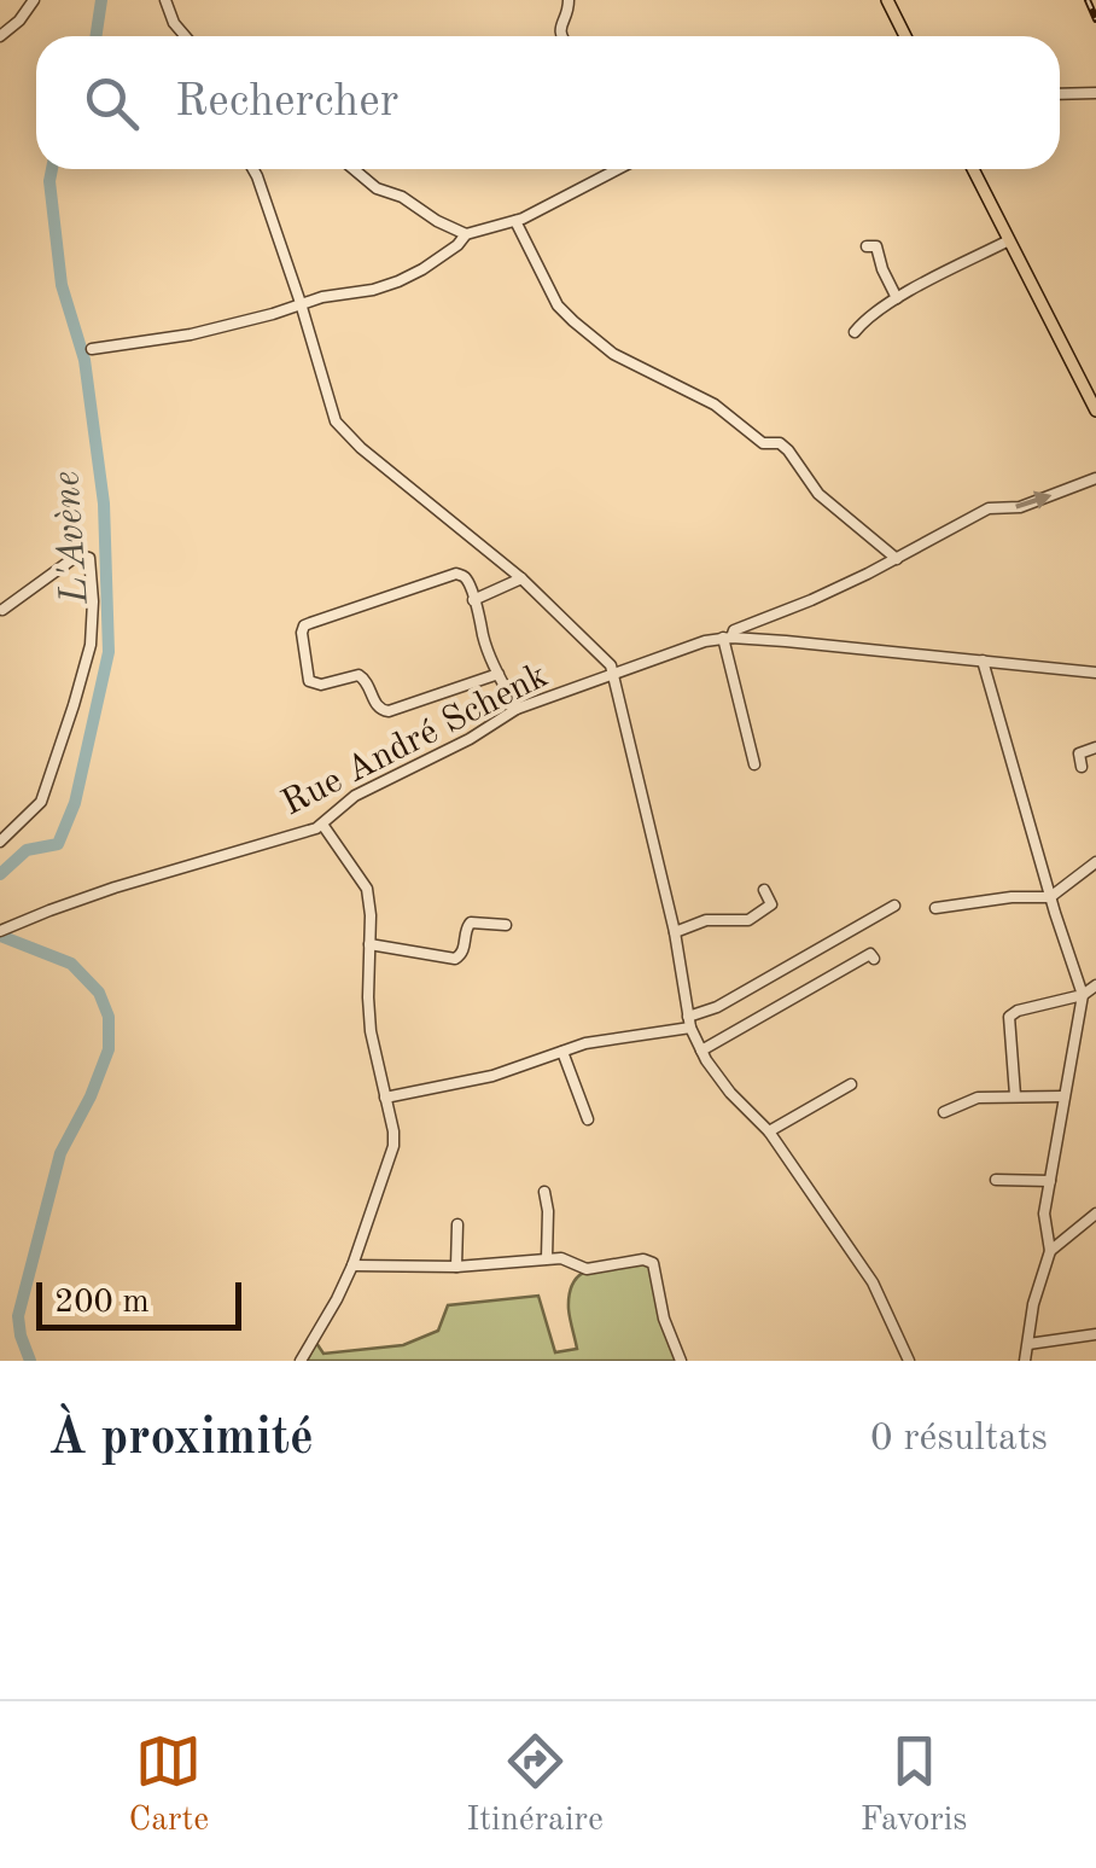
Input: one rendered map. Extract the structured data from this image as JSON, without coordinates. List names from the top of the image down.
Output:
{
  "streets": {
    "street": ["Rue André Schenk"]
  },
  "water": ["L'Avène"],
  "scale_bar": "200 m",
  "page": {
    "search": "Rechercher",
    "scale": "200 m",
    "heading": ["À proximité", "0 résultats"],
    "nav": ["Carte", "Itinéraire", "Favoris"]
  }
}
